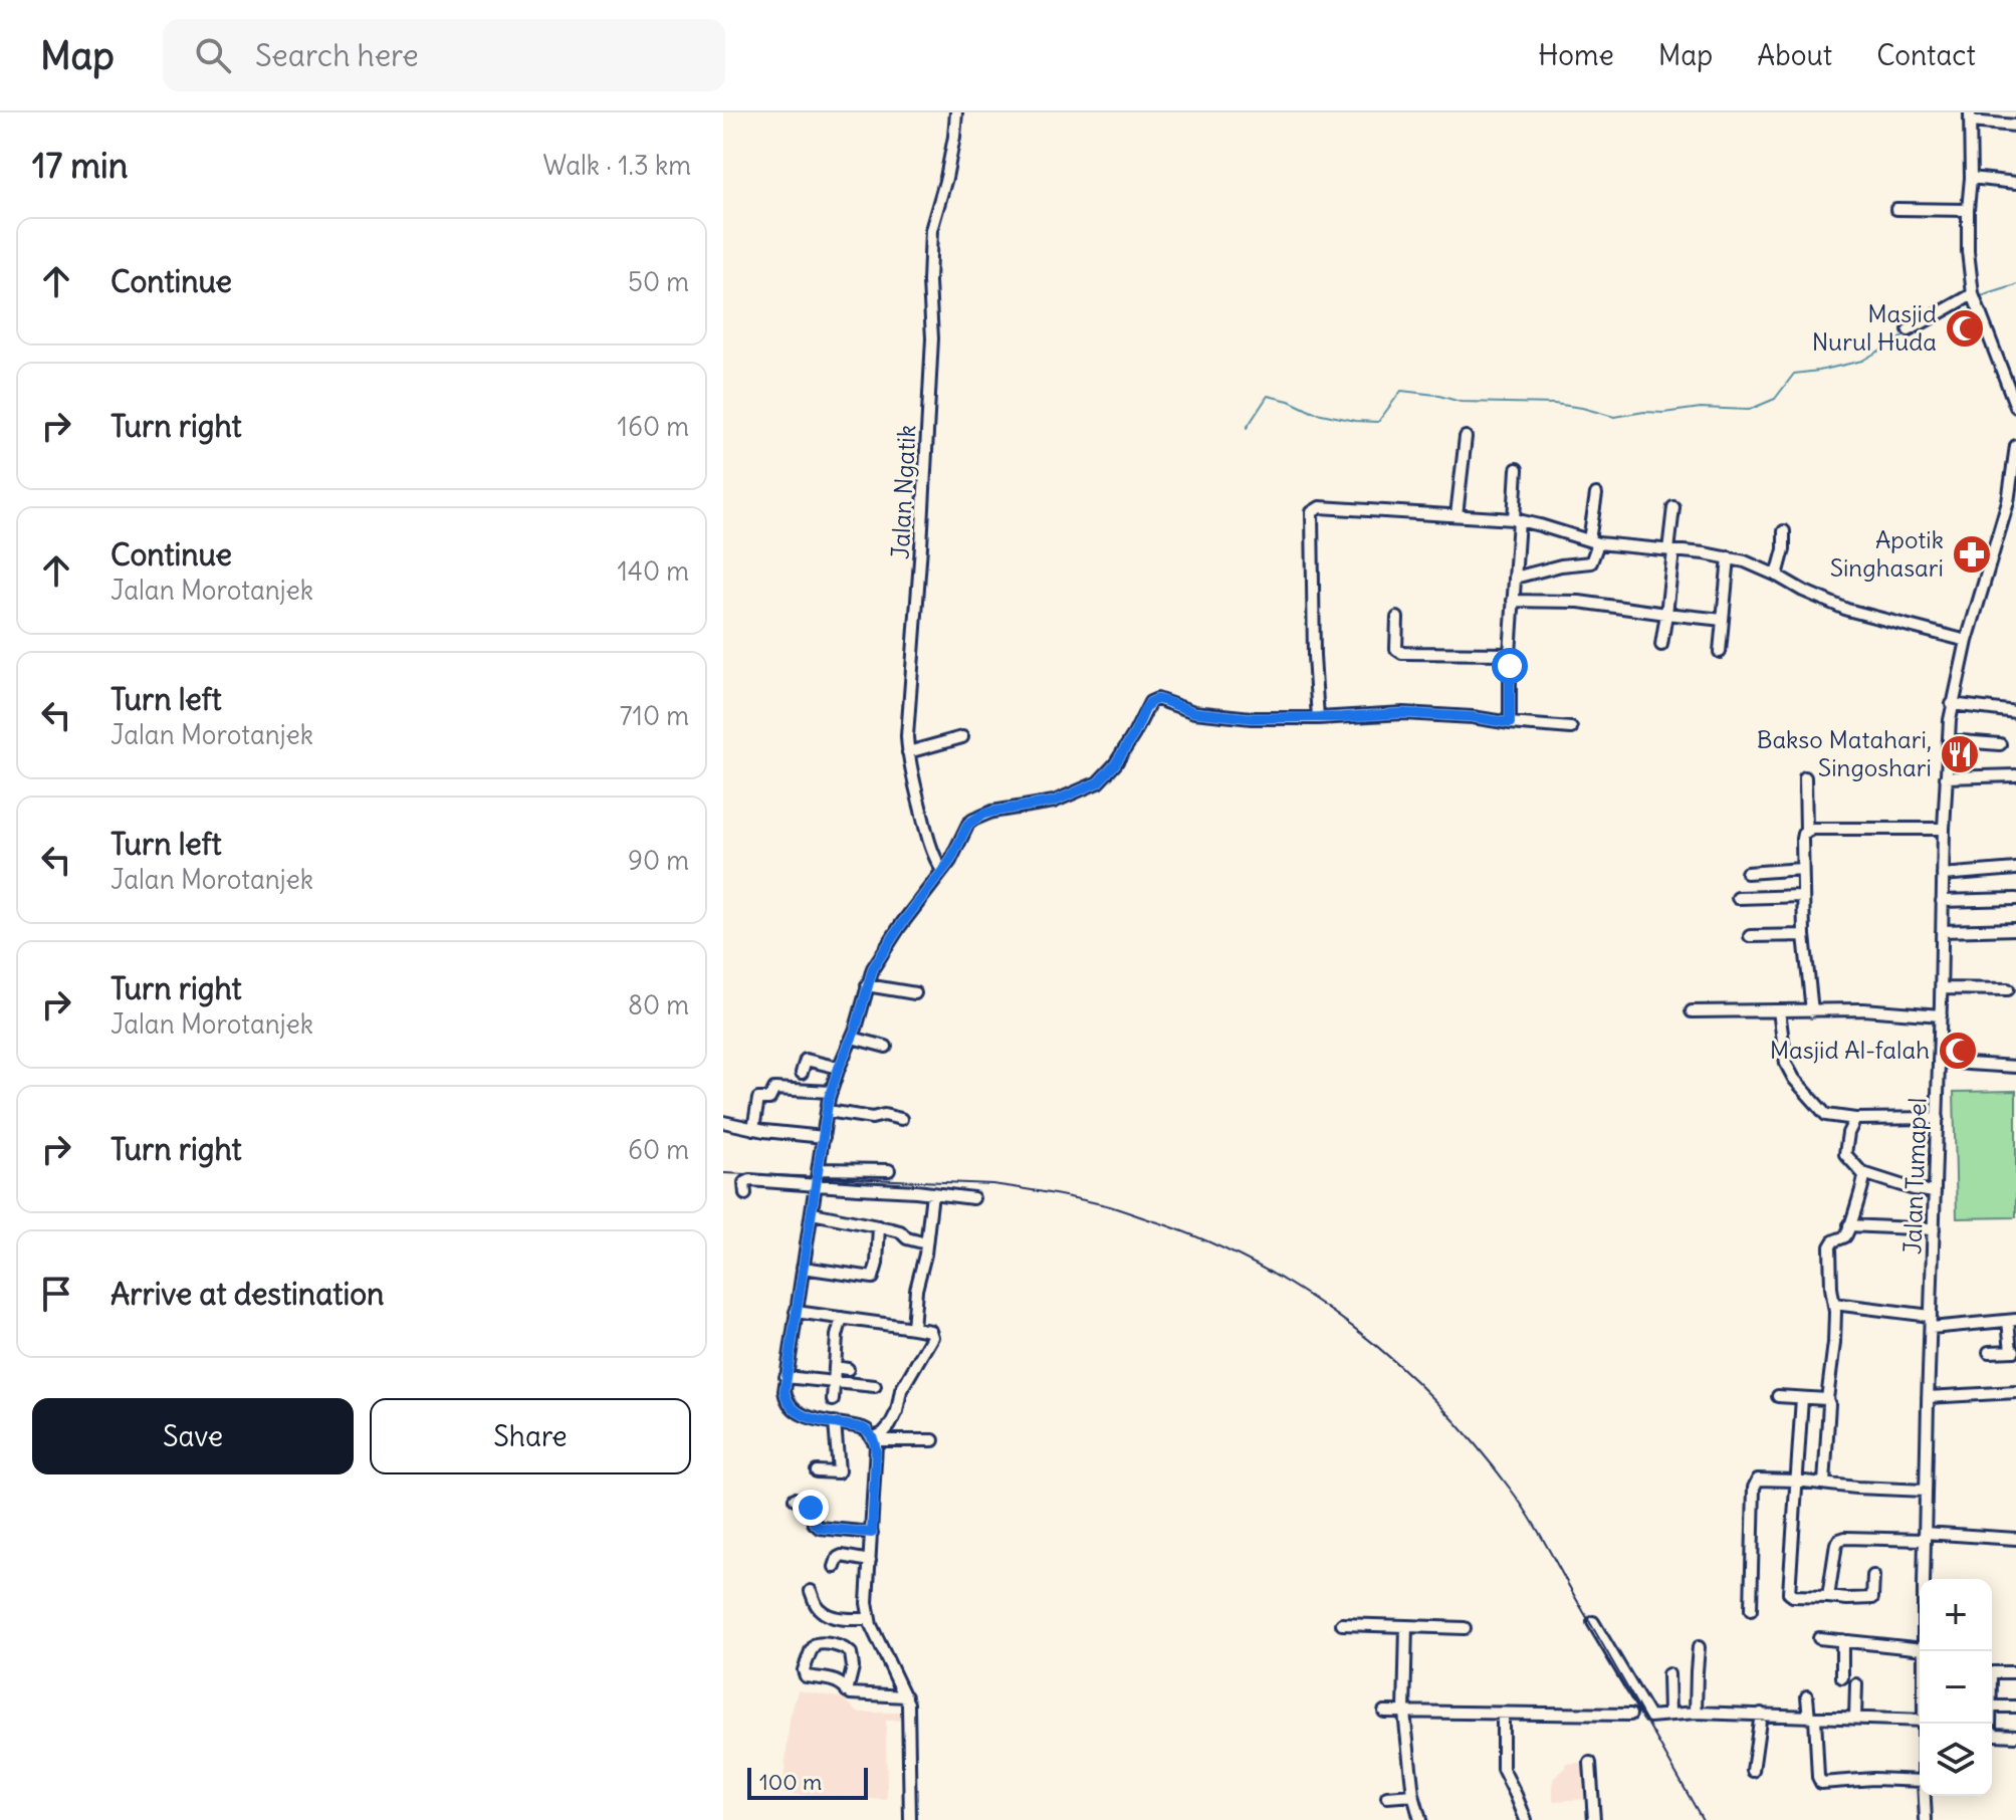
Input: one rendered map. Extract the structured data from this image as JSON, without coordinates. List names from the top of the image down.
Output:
{
  "streets": {
    "street": ["Jalan Ngatik", "Jalan Tumapel"]
  },
  "places": {
    "mosque": ["Masjid Nurul Huda", "Masjid Al-falah"],
    "pharmacy": ["Apotik Singhasari"],
    "restaurant": ["Bakso Matahari, Singoshari"]
  },
  "scale_bar": "100 m",
  "page": {
    "header": "Map",
    "search": "Search here",
    "nav": [
      "Home",
      "Map",
      "About",
      "Contact"
    ],
    "heading": ["17 min", "Walk · 1.3 km"],
    "list": [
      ["Continue", "50 m"],
      ["Turn right", "160 m"],
      ["Continue", "Jalan Morotanjek", "140 m"],
      ["Turn left", "Jalan Morotanjek", "710 m"],
      ["Turn left", "Jalan Morotanjek", "90 m"],
      ["Turn right", "Jalan Morotanjek", "80 m"],
      ["Turn right", "60 m"],
      "Arrive at destination"
    ],
    "buttons": ["Save", "Share"],
    "map_buttons": ["+", "−"],
    "scale": "100 m"
  }
}
